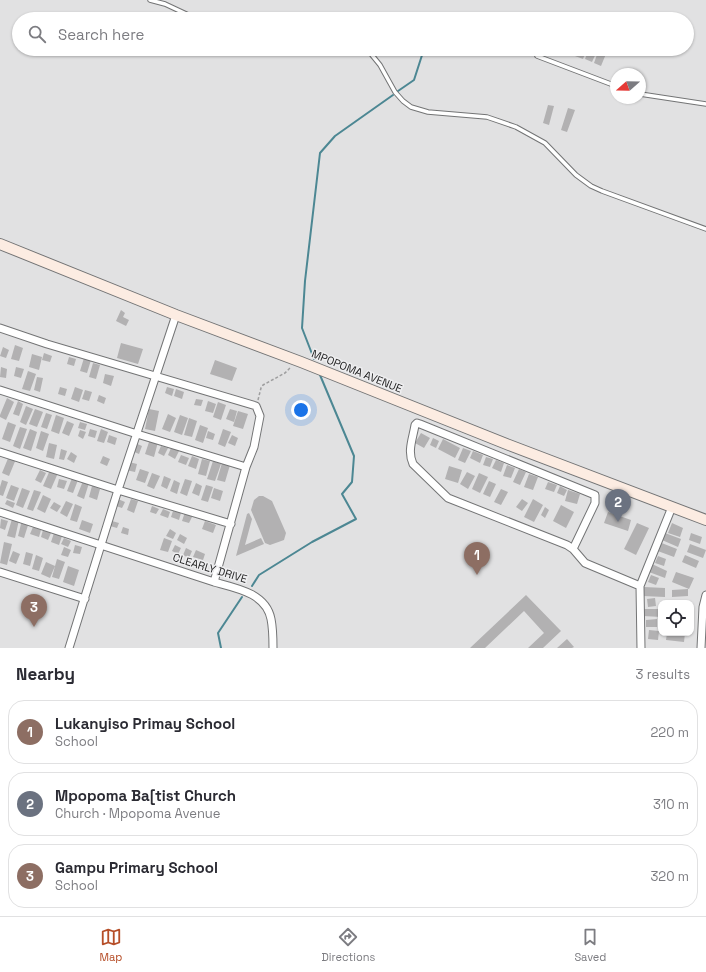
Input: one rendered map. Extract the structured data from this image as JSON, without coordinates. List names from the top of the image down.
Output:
{
  "streets": {
    "street": ["MPOPOMA AVENUE", "CLEARLY DRIVE"]
  },
  "north": "left",
  "page": {
    "search": "Search here",
    "pins": ["2", "1", "3"],
    "heading": ["Nearby", "3 results"],
    "list": [
      {
        "mark": "1",
        "name": "Lukanyiso Primay School",
        "note": "School",
        "value": "220 m"
      },
      {
        "mark": "2",
        "name": "Mpopoma Ba[tist Church",
        "note": "Church · Mpopoma Avenue",
        "value": "310 m"
      },
      {
        "mark": "3",
        "name": "Gampu Primary School",
        "note": "School",
        "value": "320 m"
      }
    ],
    "nav": ["Map", "Directions", "Saved"]
  }
}
